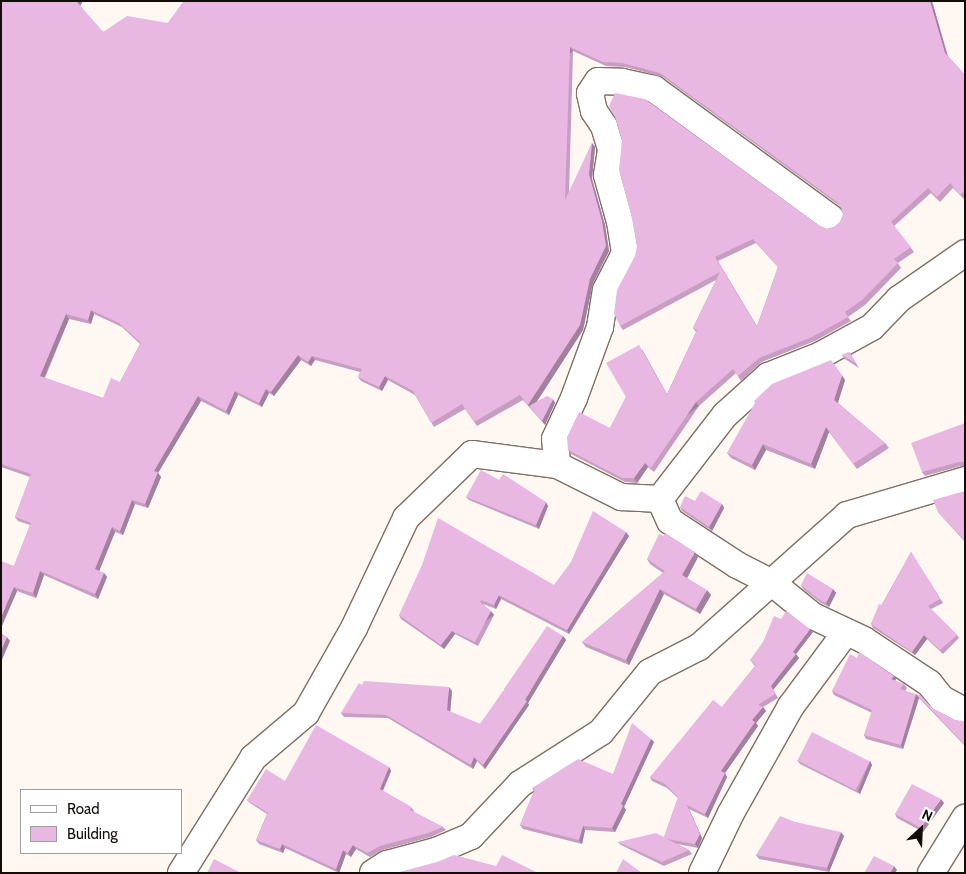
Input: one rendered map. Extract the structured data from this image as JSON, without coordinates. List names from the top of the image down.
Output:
{
  "legend": ["Road", "Building"],
  "north": "top right"
}
